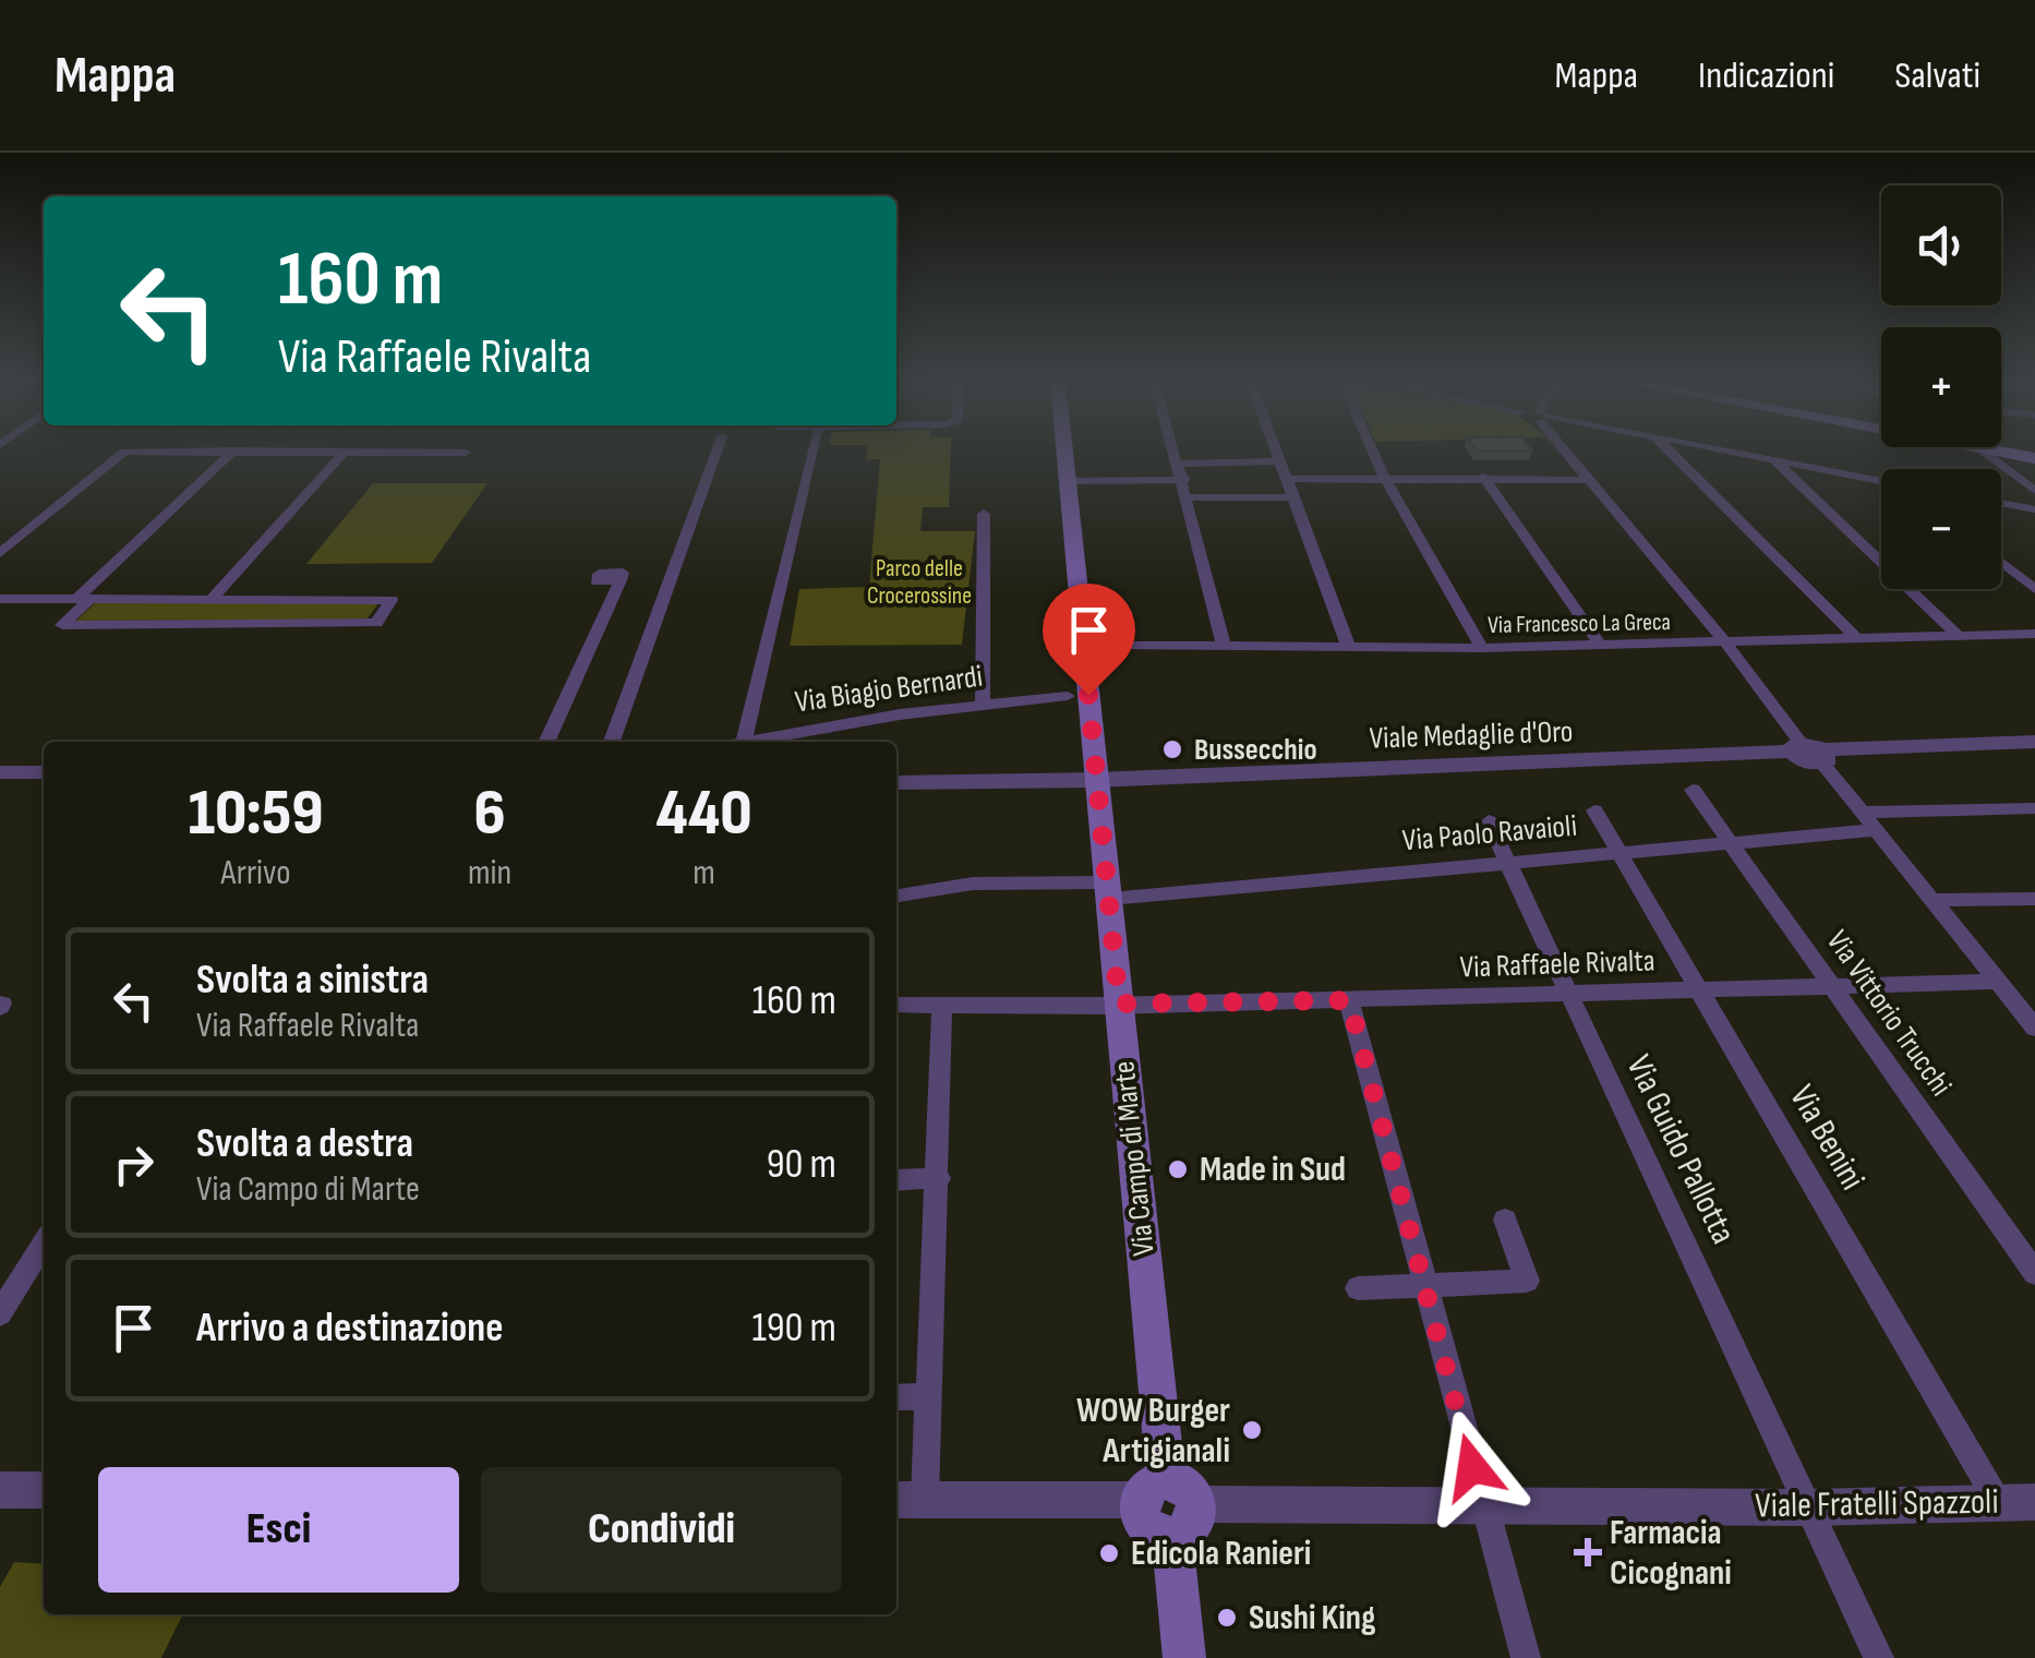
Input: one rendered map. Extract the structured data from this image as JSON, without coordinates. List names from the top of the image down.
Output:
{
  "streets": {
    "main road": ["Via Campo di Marte"],
    "street": [
      "Via Francesco La Greca",
      "Via Biagio Bernardi",
      "Viale Medaglie d'Oro",
      "Via Paolo Ravaioli",
      "Via Raffaele Rivalta",
      "Via Vittorio Trucchi",
      "Via Benini",
      "Via Guido Pallotta",
      "Viale Fratelli Spazzoli"
    ]
  },
  "crossings": [
    ["Viale Medaglie d'Oro", "Via Campo di Marte"],
    ["Via Paolo Ravaioli", "Via Vittorio Trucchi"],
    ["Via Paolo Ravaioli", "Via Benini"],
    ["Via Paolo Ravaioli", "Via Guido Pallotta"],
    ["Via Paolo Ravaioli", "Via Campo di Marte"],
    ["Via Raffaele Rivalta", "Via Vittorio Trucchi"],
    ["Via Raffaele Rivalta", "Via Benini"],
    ["Via Raffaele Rivalta", "Via Guido Pallotta"],
    ["Via Raffaele Rivalta", "Via Campo di Marte"],
    ["Via Benini", "Viale Fratelli Spazzoli"],
    ["Via Guido Pallotta", "Viale Fratelli Spazzoli"],
    ["Via Campo di Marte", "Viale Fratelli Spazzoli"]
  ],
  "parks": ["Parco delle Crocerossine"],
  "places": {
    "other": [
      "Bussecchio",
      "Made in Sud",
      "WOW Burger Artigianali",
      "Edicola Ranieri",
      "Sushi King"
    ],
    "health": ["Farmacia Cicognani"]
  },
  "page": {
    "header": "Mappa",
    "nav": ["Mappa", "Indicazioni", "Salvati"],
    "map_buttons": ["+", "−"],
    "turn": ["160 m", "Via Raffaele Rivalta"],
    "eta": [
      "10:59",
      "Arrivo",
      "6",
      "min",
      "440",
      "m"
    ],
    "list": [
      {
        "name": "Svolta a sinistra",
        "note": "Via Raffaele Rivalta",
        "value": "160 m"
      },
      {
        "name": "Svolta a destra",
        "note": "Via Campo di Marte",
        "value": "90 m"
      },
      {
        "name": "Arrivo a destinazione",
        "value": "190 m"
      }
    ],
    "buttons": ["Esci", "Condividi"]
  }
}
